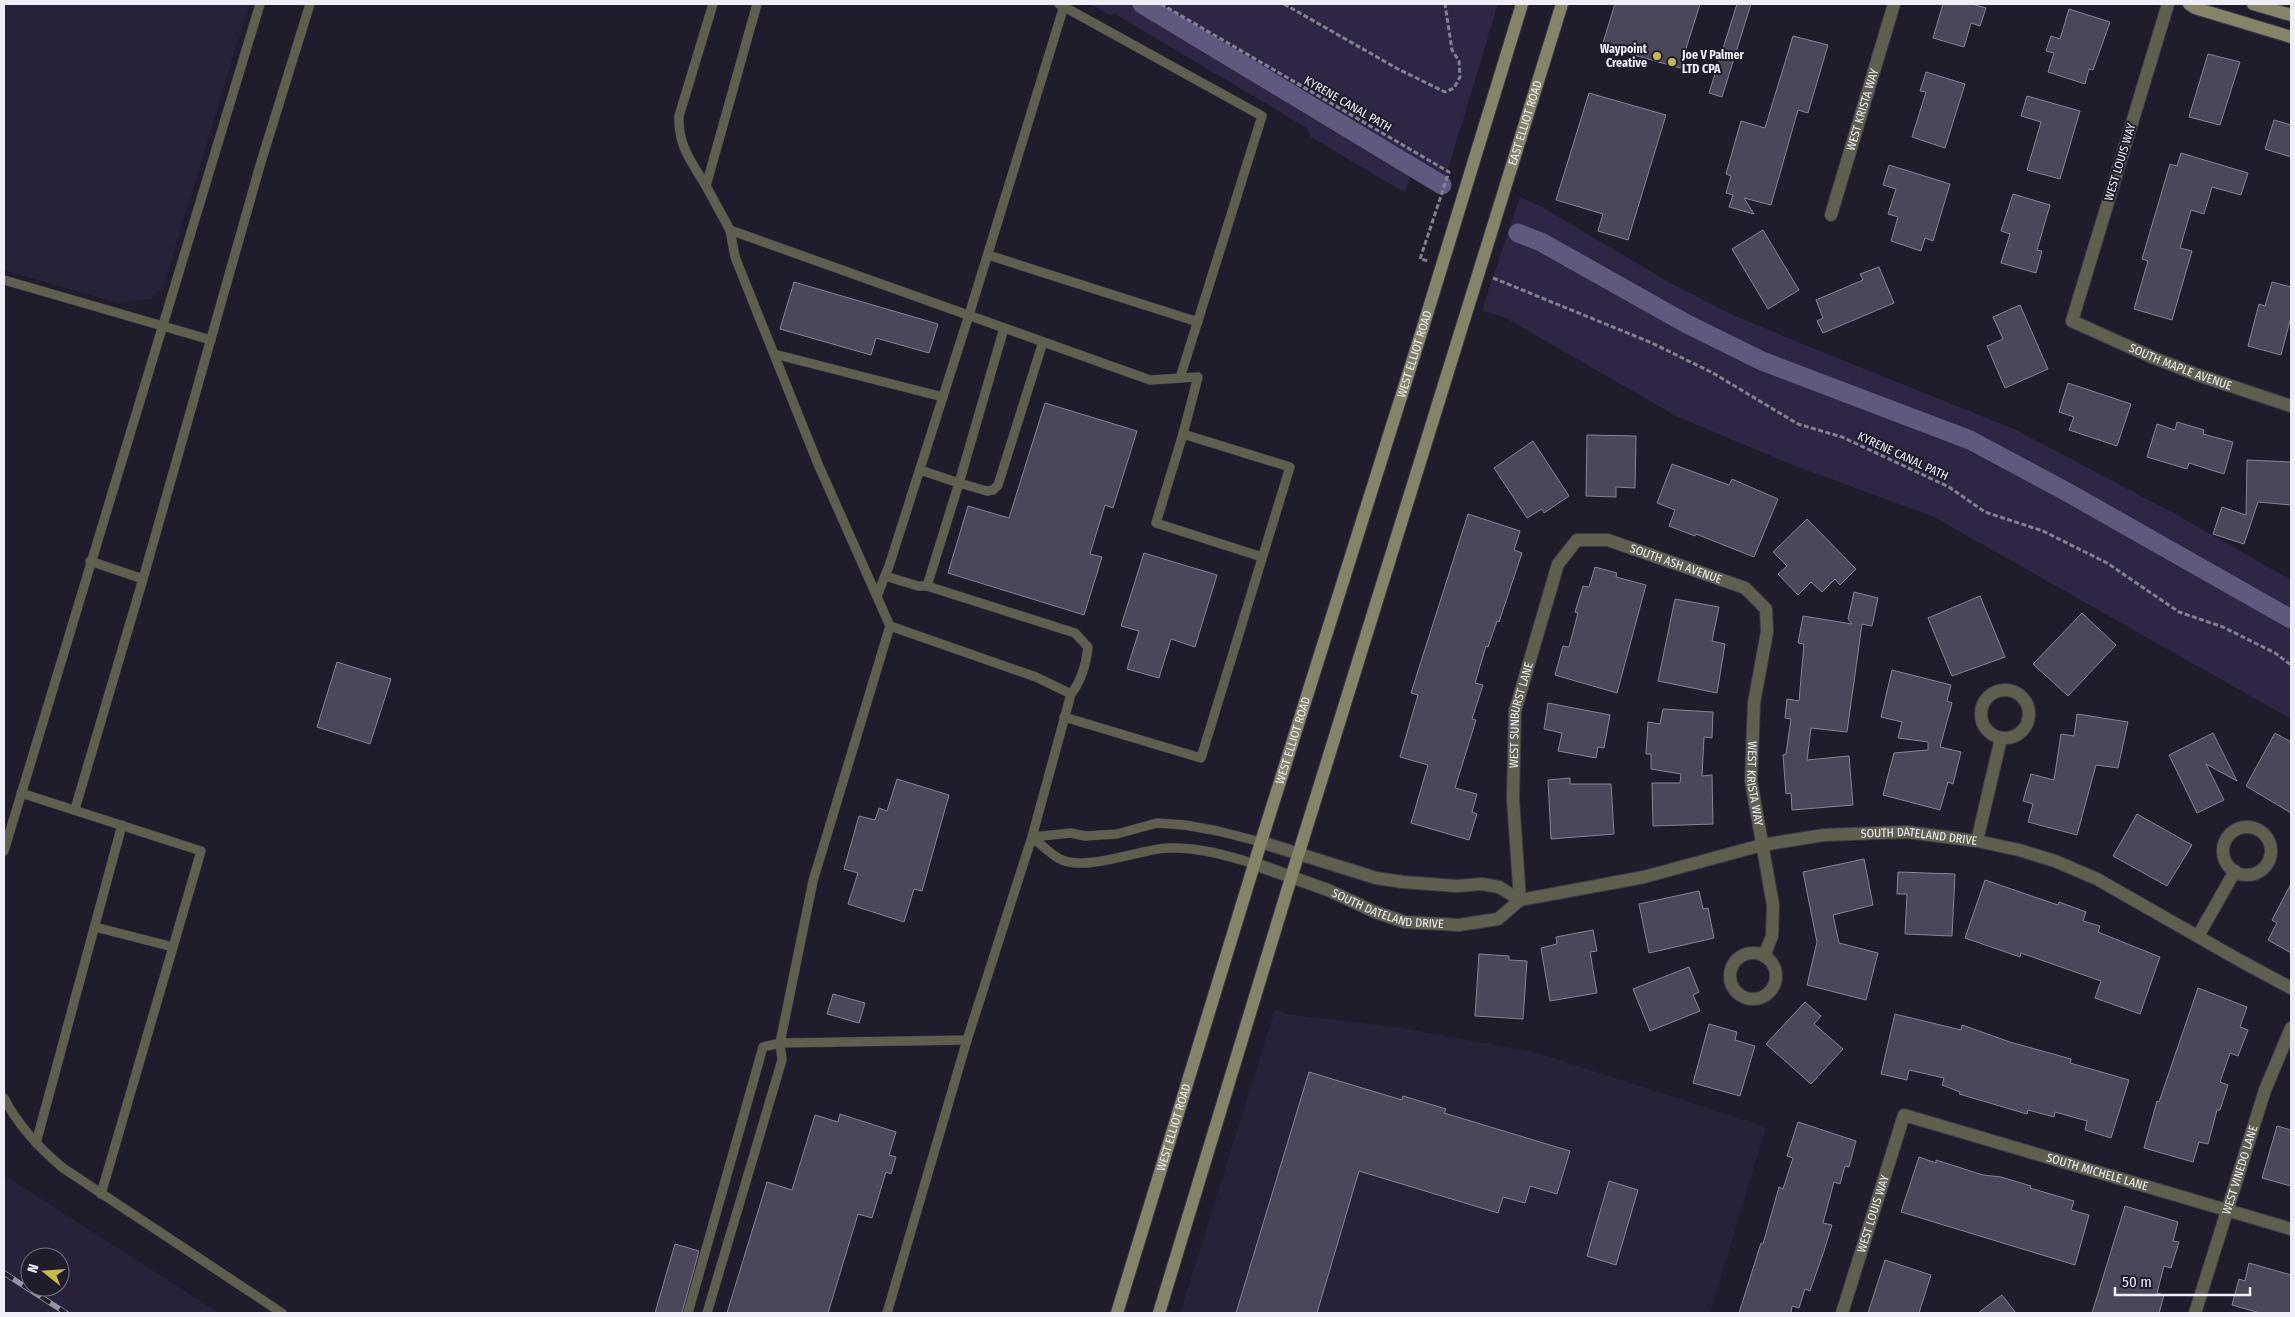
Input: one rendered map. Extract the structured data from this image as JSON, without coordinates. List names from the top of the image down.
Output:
{
  "streets": {
    "main road": ["EAST ELLIOT ROAD", "WEST ELLIOT ROAD"],
    "street": [
      "WEST KRISTA WAY",
      "WEST LOUIS WAY",
      "SOUTH MAPLE AVENUE",
      "SOUTH ASH AVENUE",
      "WEST SUNBURST LANE",
      "SOUTH DATELAND DRIVE",
      "WEST VINEDO LANE",
      "SOUTH MICHELE LANE"
    ],
    "path": ["KYRENE CANAL PATH"]
  },
  "crossings": [
    ["WEST KRISTA WAY", "SOUTH ASH AVENUE"],
    ["WEST KRISTA WAY", "SOUTH DATELAND DRIVE"],
    ["EAST ELLIOT ROAD", "SOUTH DATELAND DRIVE"],
    ["WEST LOUIS WAY", "SOUTH MAPLE AVENUE"],
    ["WEST LOUIS WAY", "SOUTH MICHELE LANE"],
    ["WEST ELLIOT ROAD", "SOUTH DATELAND DRIVE"],
    ["SOUTH ASH AVENUE", "WEST SUNBURST LANE"],
    ["WEST SUNBURST LANE", "SOUTH DATELAND DRIVE"],
    ["WEST VINEDO LANE", "SOUTH MICHELE LANE"]
  ],
  "places": ["Waypoint Creative", "Joe V Palmer LTD CPA"],
  "scale_bar": "50 m",
  "north": "left"
}
